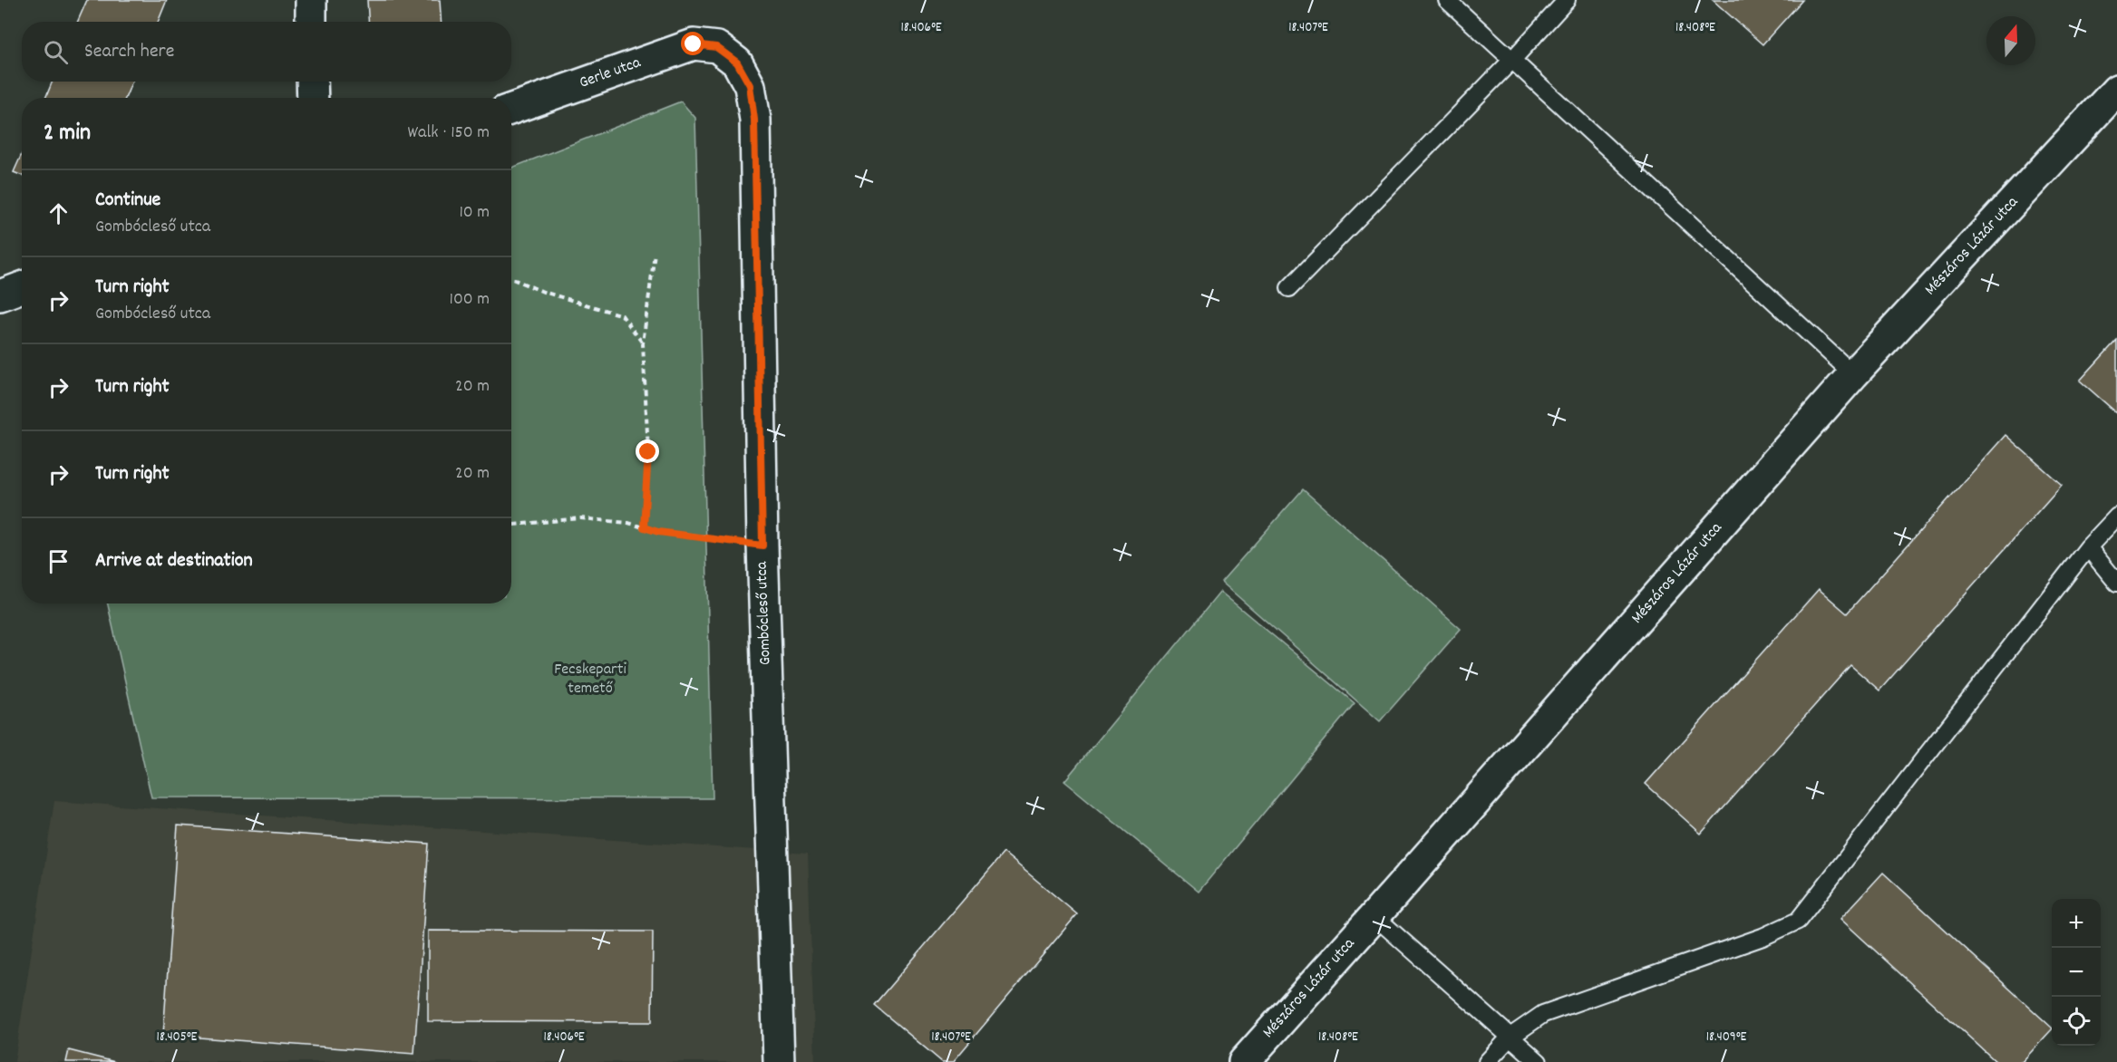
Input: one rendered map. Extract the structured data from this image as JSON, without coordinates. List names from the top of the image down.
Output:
{
  "streets": {
    "street": ["Gerle utca", "Mészáros Lázár utca", "Gombócleső utca"]
  },
  "crossings": [
    ["Gerle utca", "Gombócleső utca"]
  ],
  "parks": ["Fecskeparti temető"],
  "north": "top",
  "page": {
    "search": "Search here",
    "heading": ["2 min", "Walk · 150 m"],
    "list": [
      ["Continue", "Gombócleső utca", "10 m"],
      ["Turn right", "Gombócleső utca", "100 m"],
      ["Turn right", "20 m"],
      ["Turn right", "20 m"],
      "Arrive at destination"
    ],
    "map_buttons": ["+", "−"]
  },
  "coordinates": [
    "18.406°E",
    "18.408°E",
    "18.407°E",
    "18.405°E",
    "18.409°E"
  ]
}
